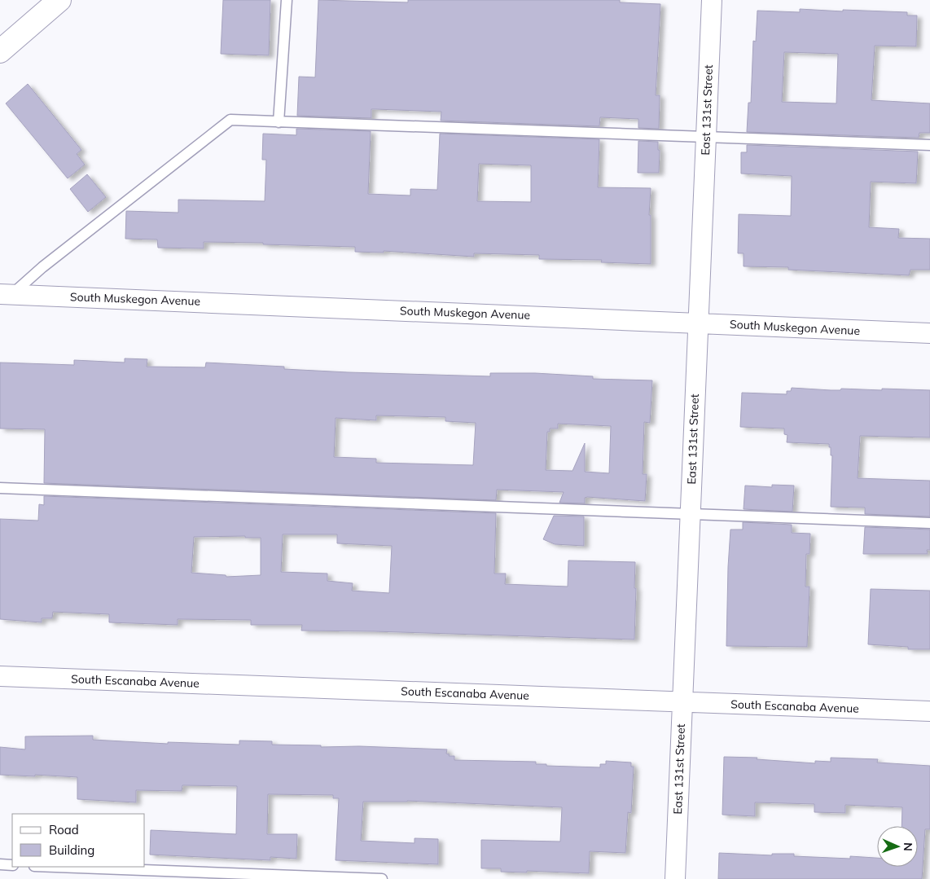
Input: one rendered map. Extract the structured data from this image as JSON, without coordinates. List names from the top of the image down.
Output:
{
  "streets": {
    "street": ["East 131st Street", "South Muskegon Avenue", "South Escanaba Avenue"]
  },
  "crossings": [
    ["East 131st Street", "South Muskegon Avenue"],
    ["East 131st Street", "South Escanaba Avenue"]
  ],
  "legend": ["Road", "Building"],
  "north": "right"
}
